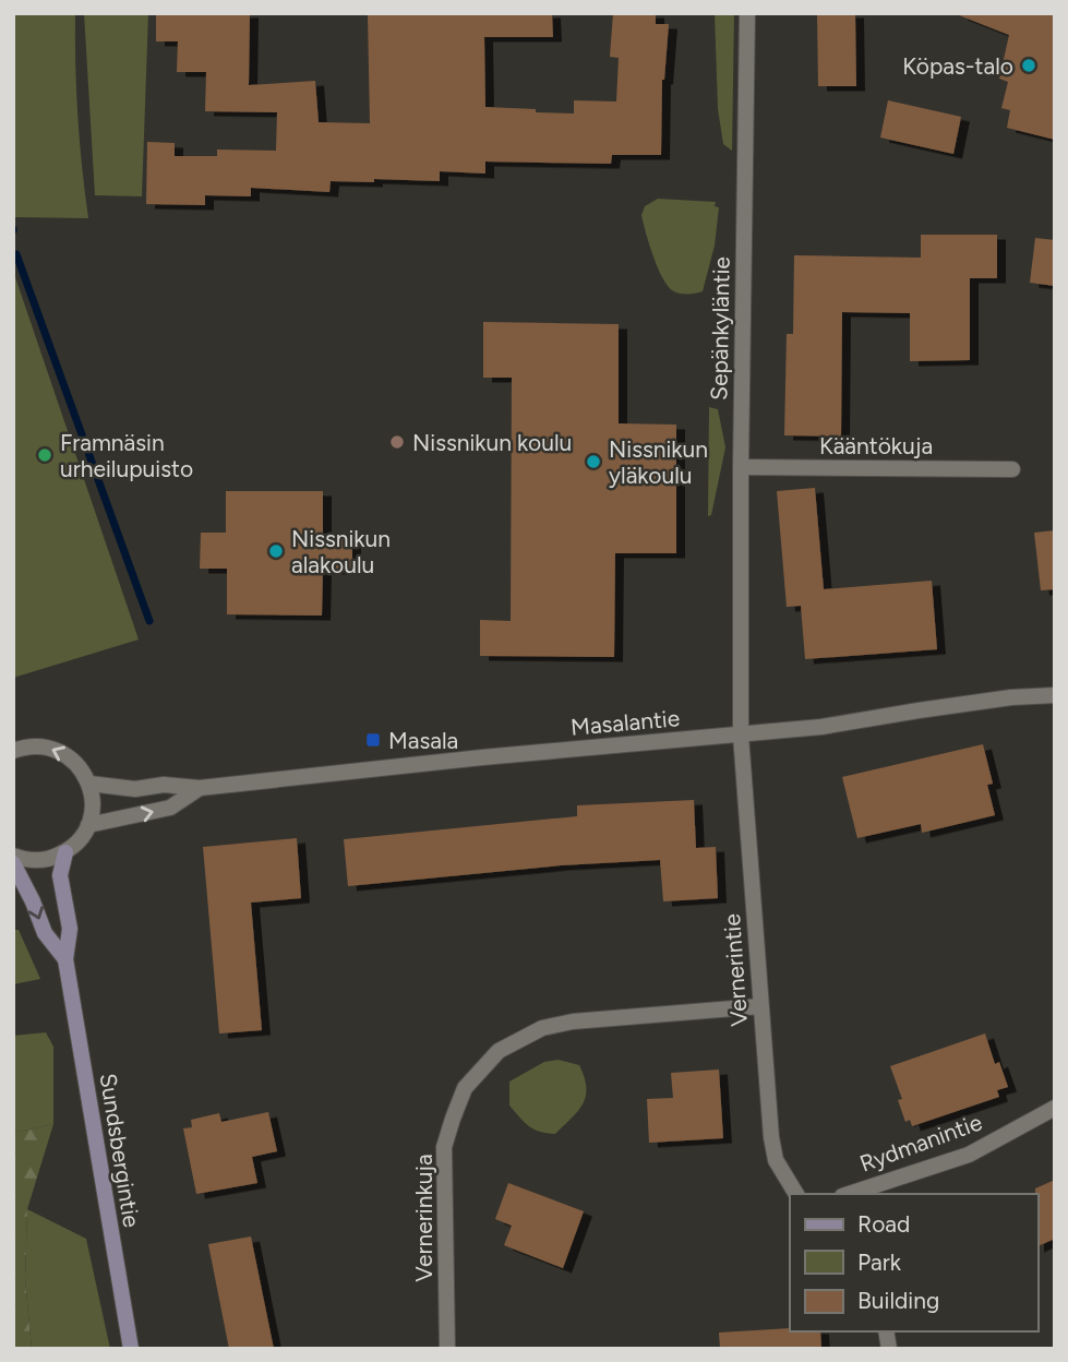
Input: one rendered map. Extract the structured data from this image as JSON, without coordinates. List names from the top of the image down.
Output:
{
  "streets": {
    "main road": ["Sundsbergintie"],
    "street": [
      "Sepänkyläntie",
      "Kääntökuja",
      "Masalantie",
      "Vernerintie",
      "Rydmanintie",
      "Vernerinkuja"
    ]
  },
  "crossings": [
    ["Sepänkyläntie", "Kääntökuja"],
    ["Sepänkyläntie", "Masalantie"],
    ["Sepänkyläntie", "Vernerintie"],
    ["Masalantie", "Vernerintie"],
    ["Vernerintie", "Vernerinkuja"]
  ],
  "places": {
    "other": [
      "Köpas-talo",
      "Nissnikun koulu",
      "Framnäsin urheilupuisto",
      "Nissnikun yläkoulu",
      "Nissnikun alakoulu"
    ],
    "transit": ["Masala"]
  },
  "legend": ["Road", "Park", "Building"]
}
